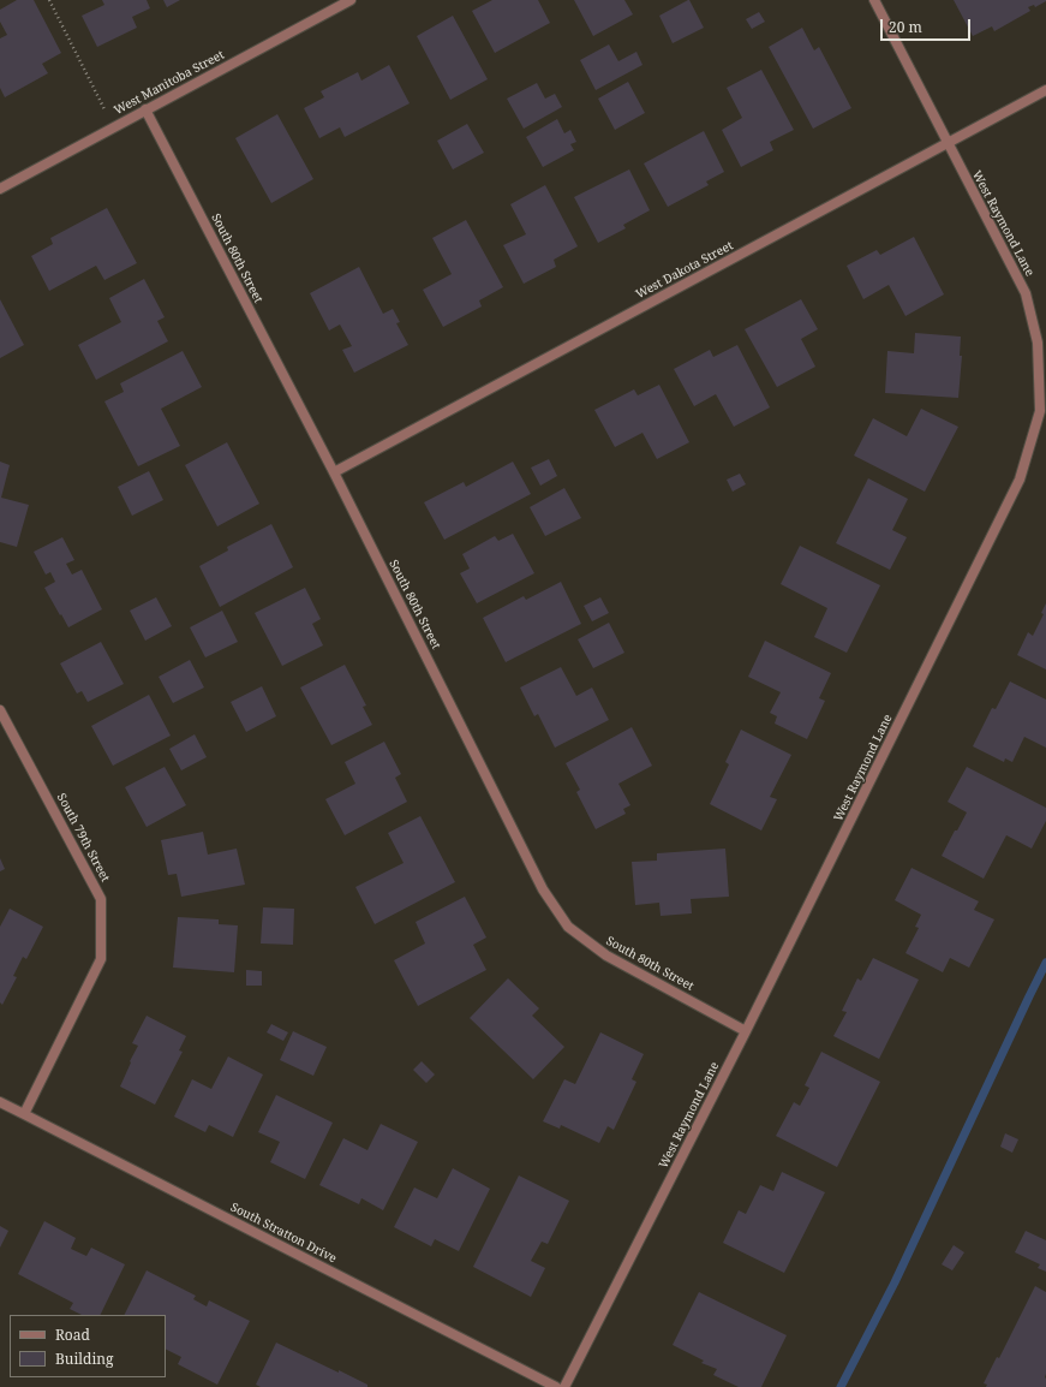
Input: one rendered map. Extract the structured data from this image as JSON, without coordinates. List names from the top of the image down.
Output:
{
  "streets": {
    "street": [
      "West Manitoba Street",
      "West Raymond Lane",
      "South 80th Street",
      "West Dakota Street",
      "South 79th Street",
      "South Stratton Drive"
    ]
  },
  "crossings": [
    ["West Manitoba Street", "South 80th Street"],
    ["West Raymond Lane", "South 80th Street"],
    ["West Raymond Lane", "West Dakota Street"],
    ["South 80th Street", "West Dakota Street"],
    ["South 79th Street", "South Stratton Drive"]
  ],
  "legend": ["Road", "Building"],
  "scale_bar": "20 m"
}
